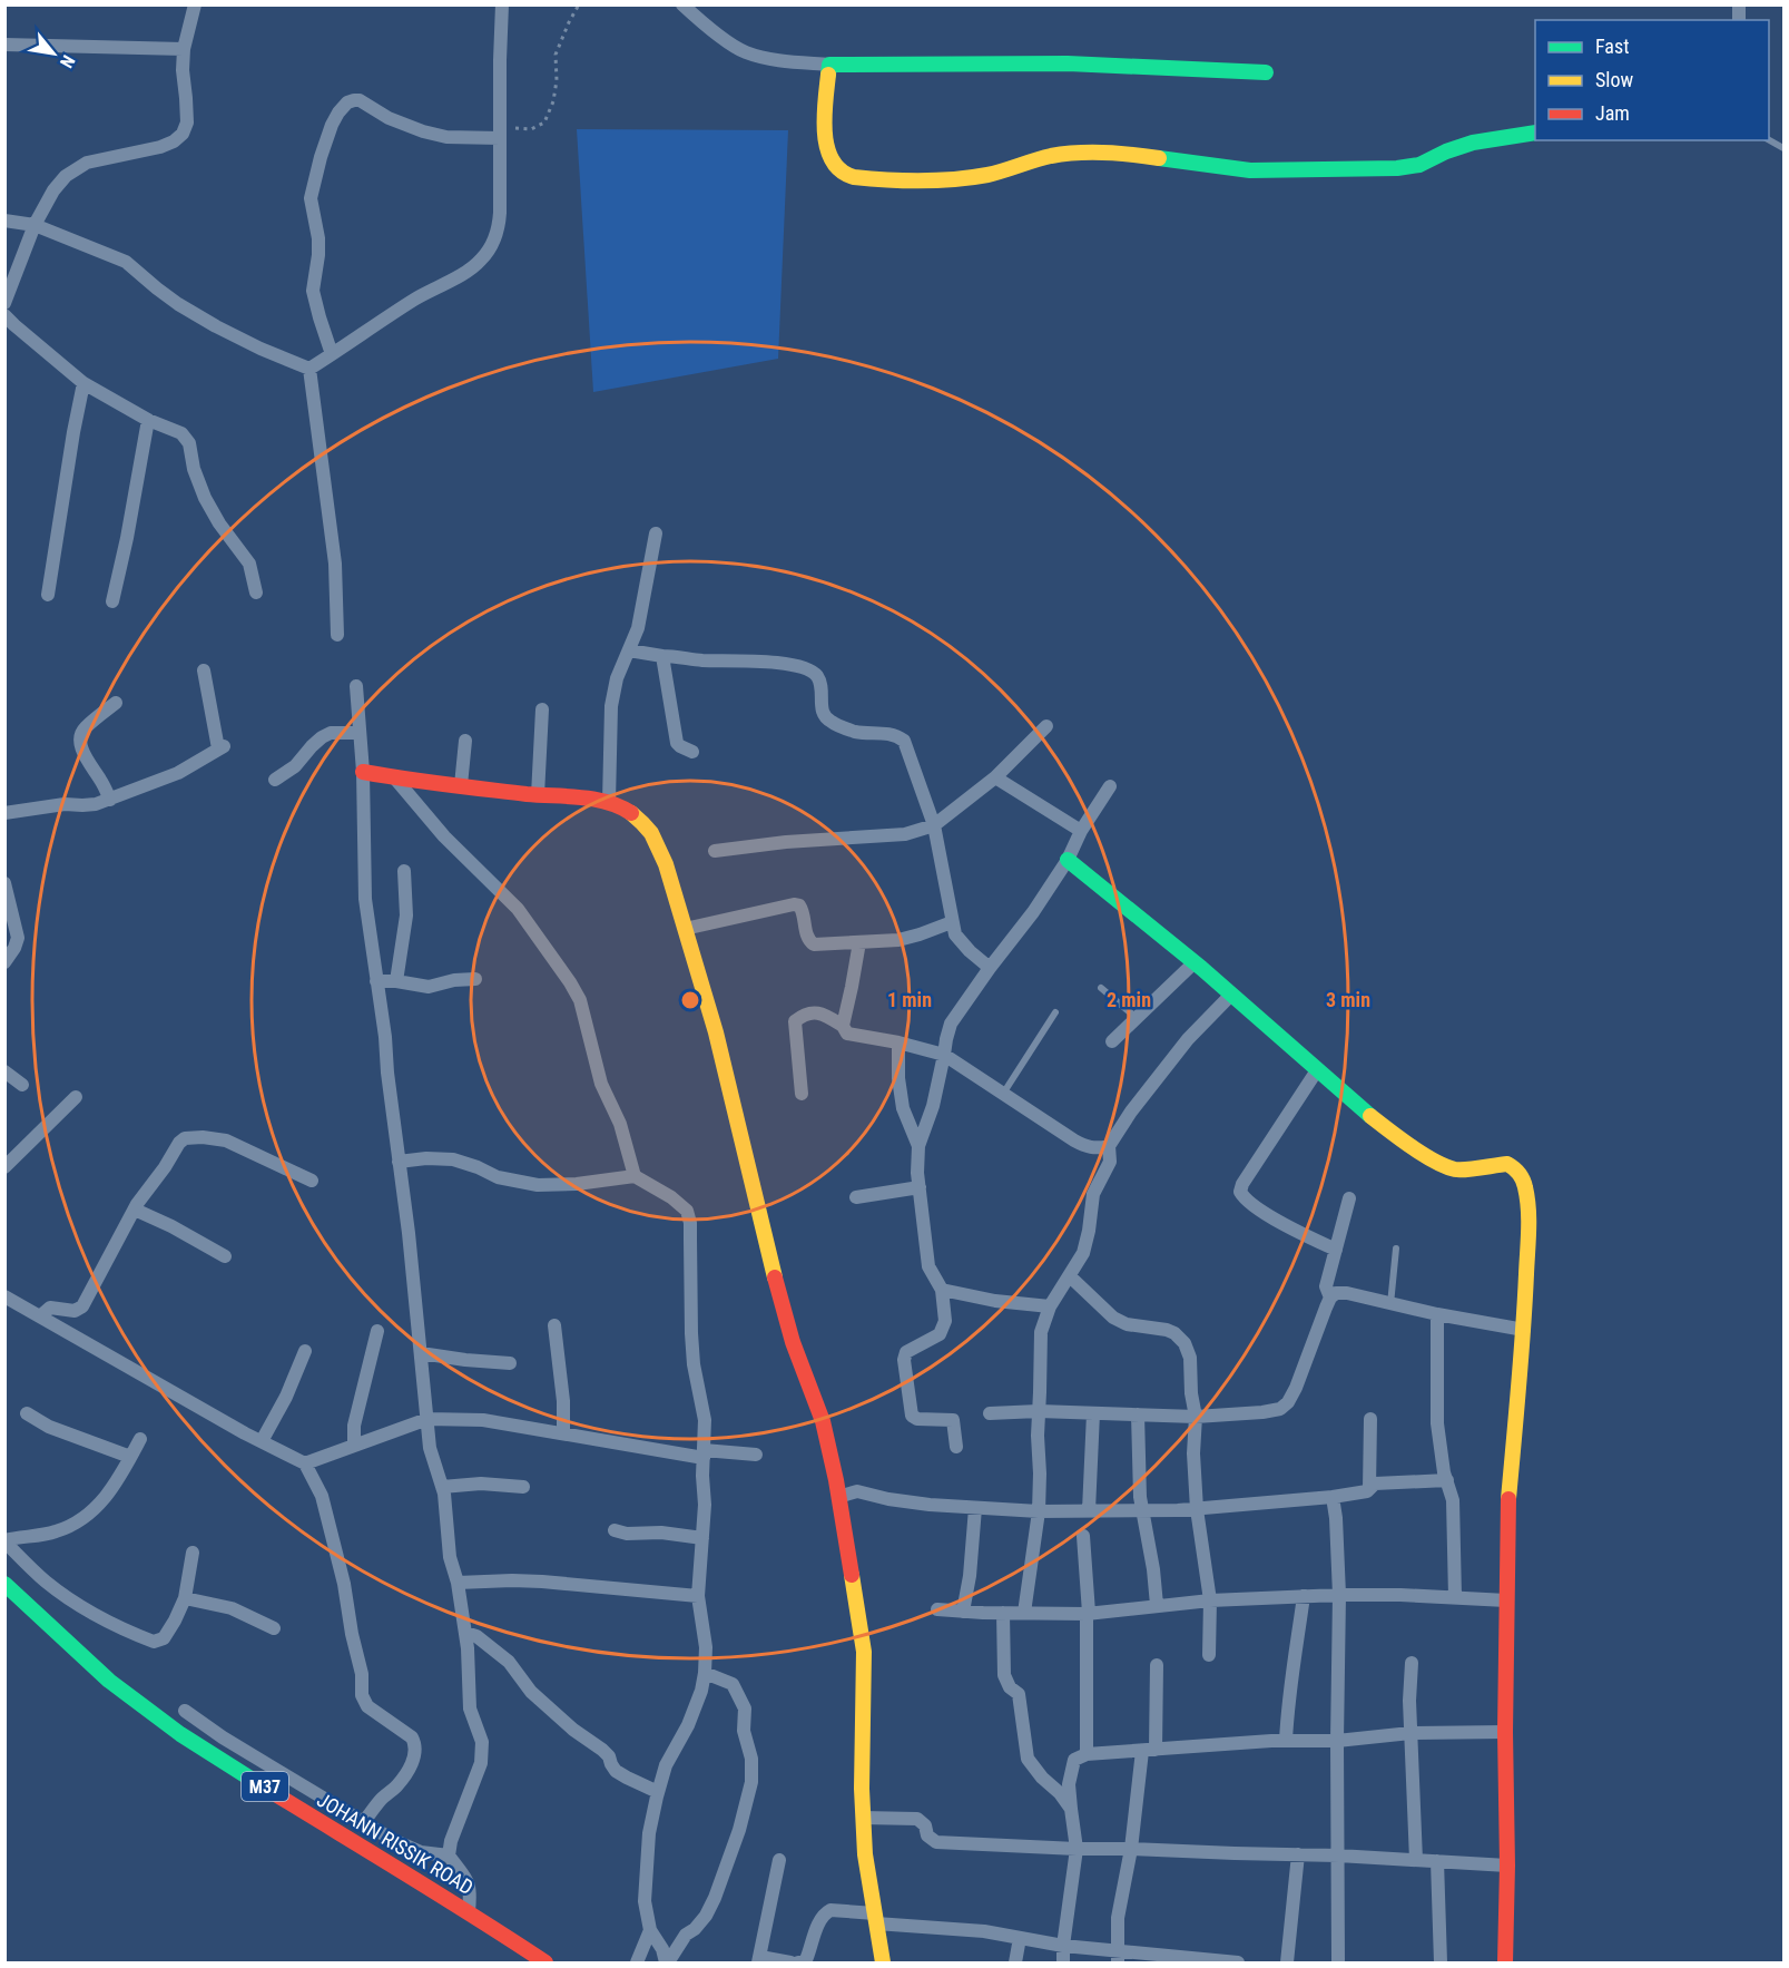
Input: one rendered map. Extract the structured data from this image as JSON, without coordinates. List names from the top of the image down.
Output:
{
  "streets": {
    "street": ["M37", "JOHANN RISSIK ROAD"]
  },
  "legend": ["Fast", "Slow", "Jam"],
  "north": "bottom right",
  "rings": ["1 min", "2 min", "3 min"]
}
